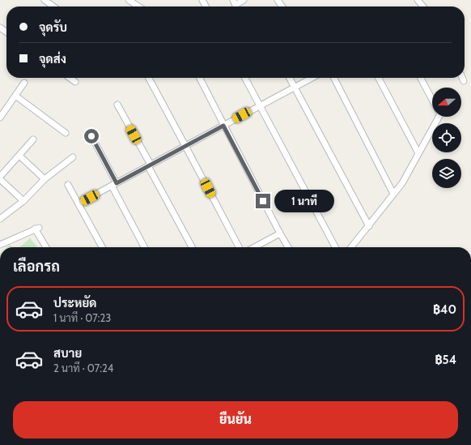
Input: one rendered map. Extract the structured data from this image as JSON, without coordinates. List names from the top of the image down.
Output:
{
  "north": "left",
  "page": {
    "banner": ["จุดรับ", "จุดส่ง"],
    "bubble": "1 นาที",
    "heading": "เลือกรถ",
    "list": [
      {
        "name": "ประหยัด",
        "note": "1 นาที · 07:23",
        "value": "฿40"
      },
      {
        "name": "สบาย",
        "note": "2 นาที · 07:24",
        "value": "฿54"
      }
    ],
    "buttons": "ยืนยัน"
  }
}
